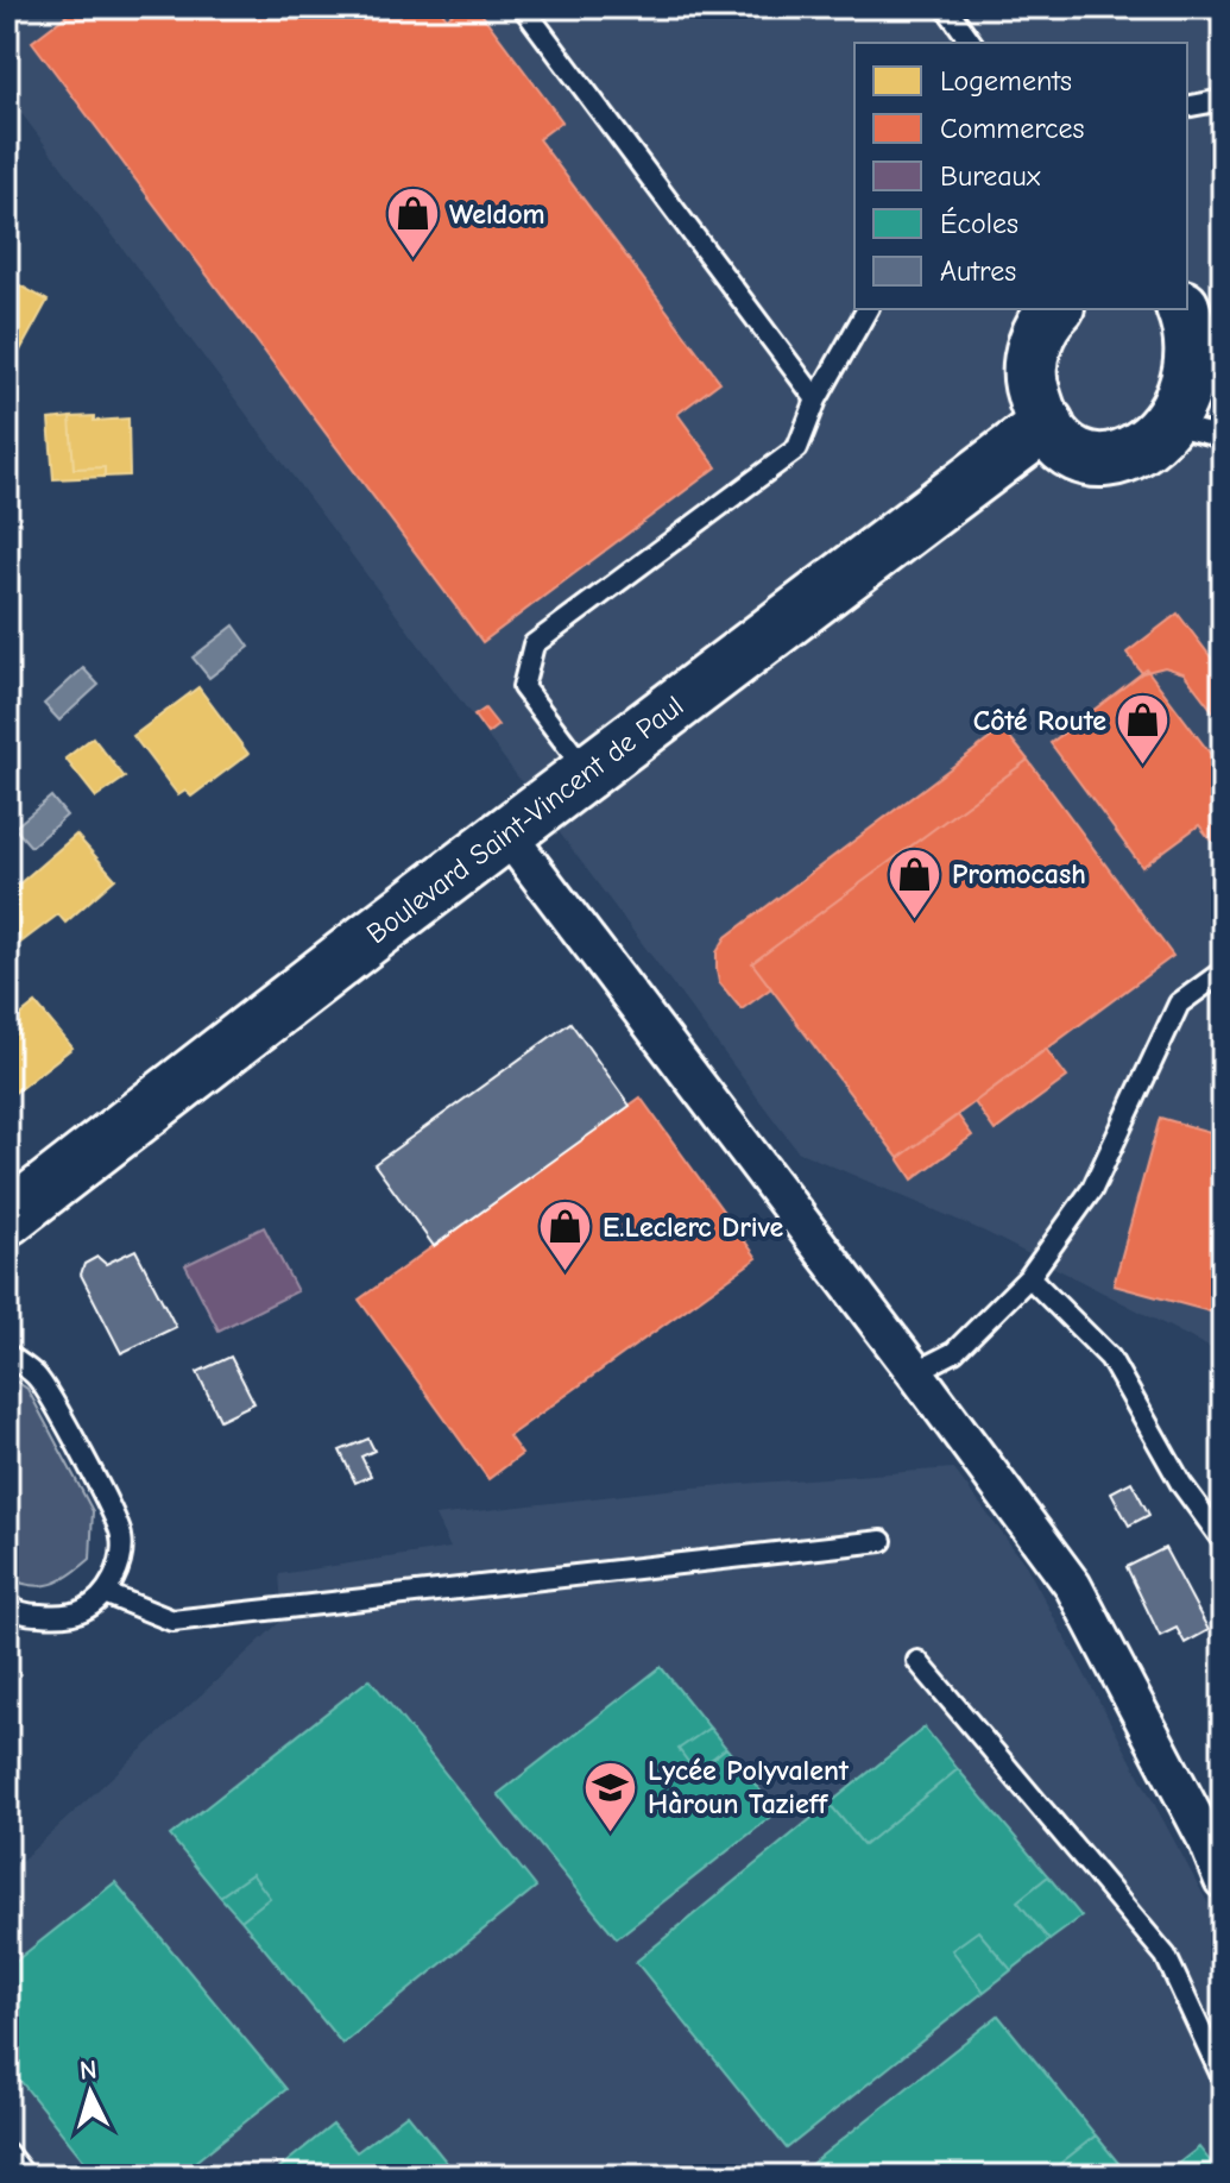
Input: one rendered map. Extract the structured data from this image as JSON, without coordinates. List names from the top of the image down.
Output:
{
  "streets": {
    "main road": ["Boulevard Saint-Vincent de Paul"]
  },
  "places": {
    "shop": [
      "Weldom",
      "Côté Route",
      "Promocash",
      "E.Leclerc Drive"
    ],
    "school or university": ["Lycée Polyvalent Hàroun Tazieff"]
  },
  "legend": [
    "Logements",
    "Commerces",
    "Bureaux",
    "Écoles",
    "Autres"
  ],
  "north": "top"
}
